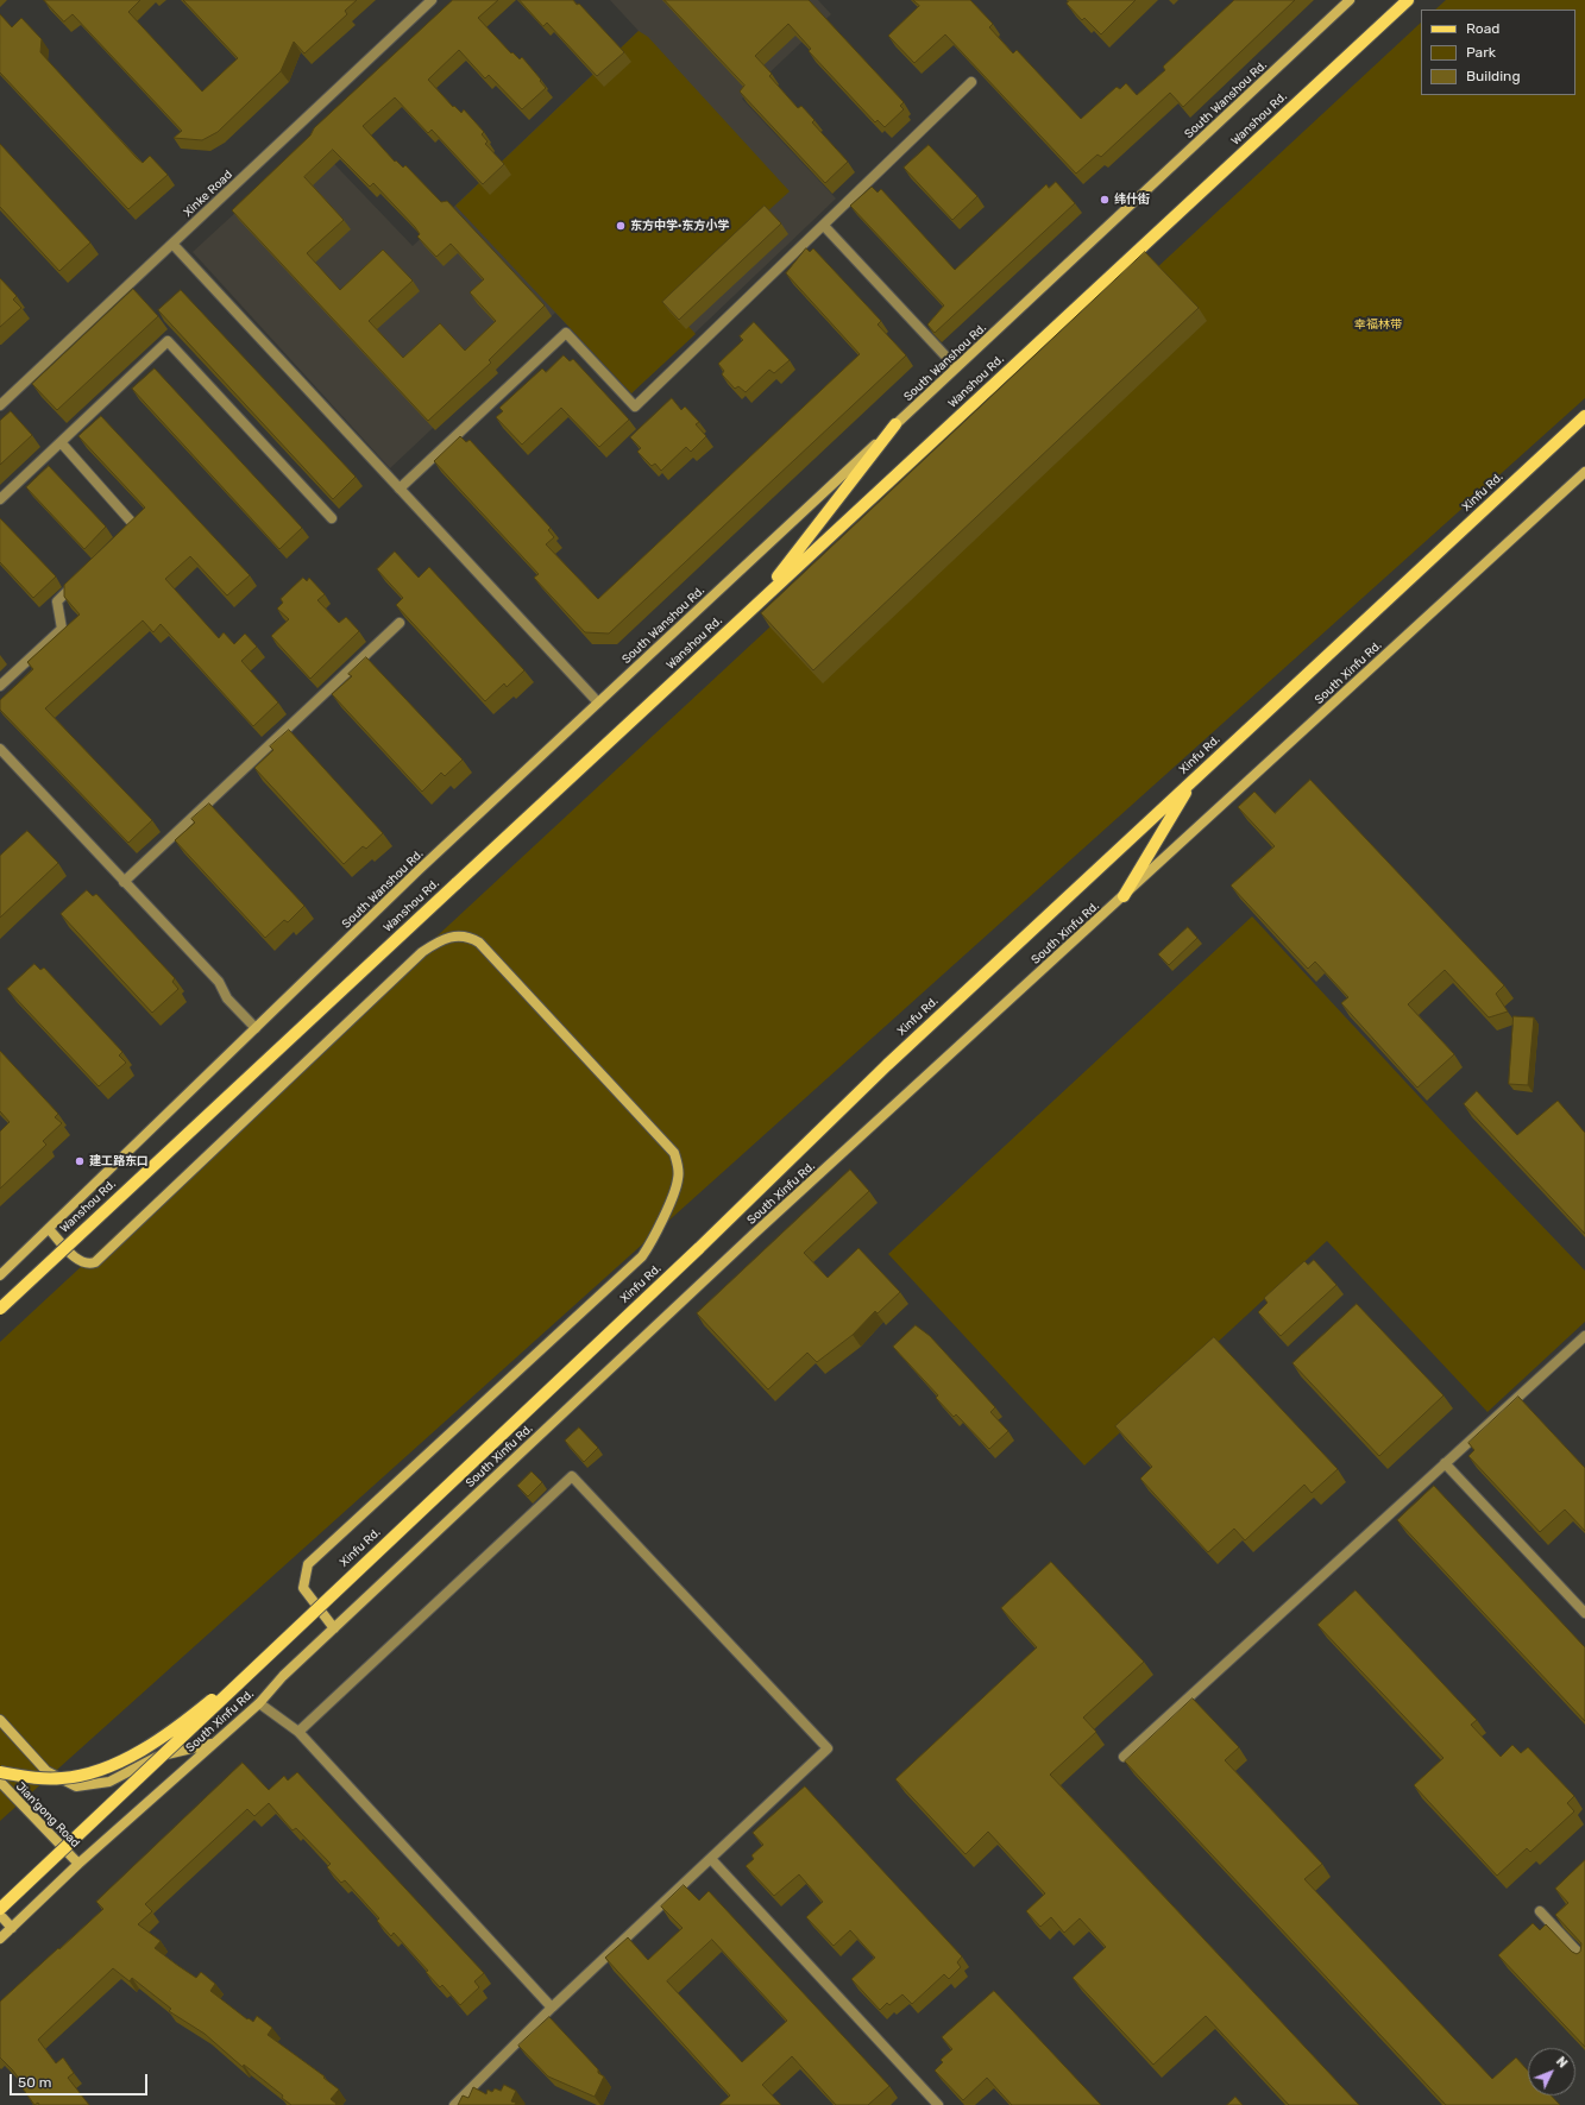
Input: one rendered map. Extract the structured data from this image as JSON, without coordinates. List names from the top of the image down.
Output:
{
  "streets": {
    "main road": [
      "South Wanshou Rd.",
      "Wanshou Rd.",
      "Xinfu Rd.",
      "South Xinfu Rd.",
      "Jian‘gong Road"
    ],
    "street": ["Xinke Road"]
  },
  "crossings": [
    ["South Xinfu Rd.", "Jian‘gong Road"]
  ],
  "parks": ["幸福林带"],
  "places": ["纬什街", "东方中学·东方小学", "建工路东口"],
  "legend": ["Road", "Park", "Building"],
  "scale_bar": "50 m",
  "north": "top right"
}
